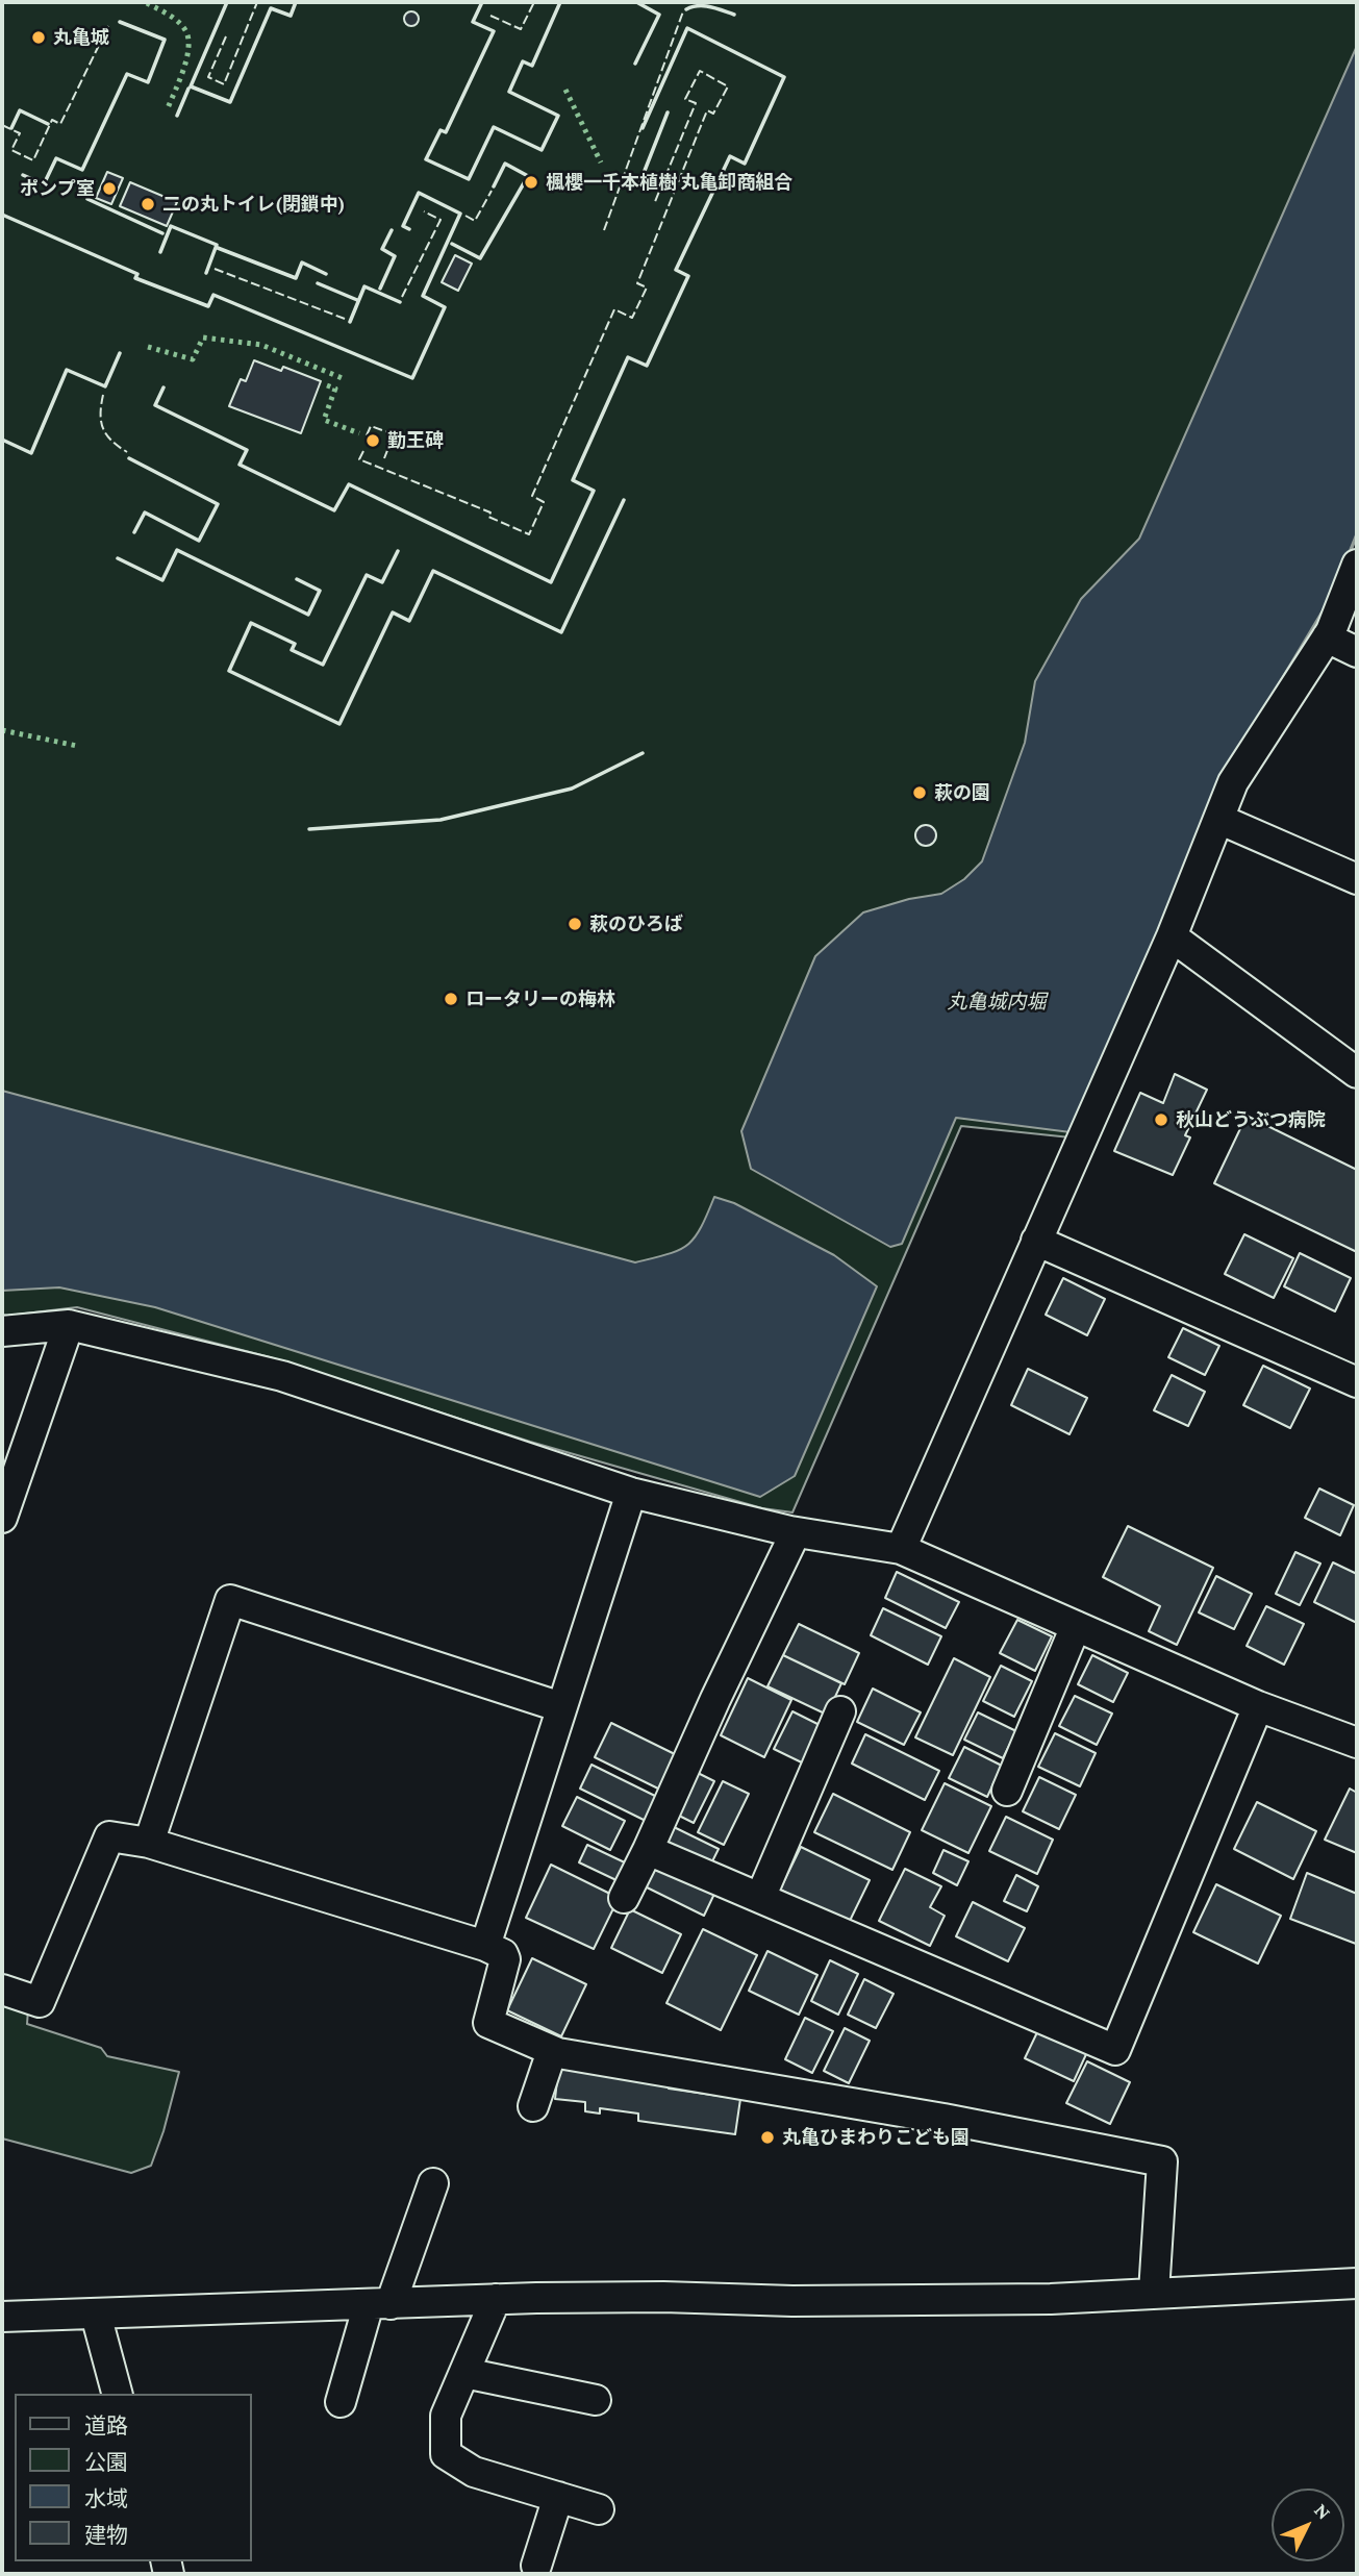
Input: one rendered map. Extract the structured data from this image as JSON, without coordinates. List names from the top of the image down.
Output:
{
  "water": ["丸亀城内堀"],
  "places": [
    "丸亀城",
    "楓櫻一千本植樹 丸亀卸商組合",
    "ポンプ室",
    "二の丸トイレ(閉鎖中)",
    "勤王碑",
    "萩の園",
    "萩のひろば",
    "ロータリーの梅林",
    "秋山どうぶつ病院",
    "丸亀ひまわりこども園"
  ],
  "legend": [
    "道路",
    "公園",
    "水域",
    "建物"
  ],
  "north": "top right"
}
